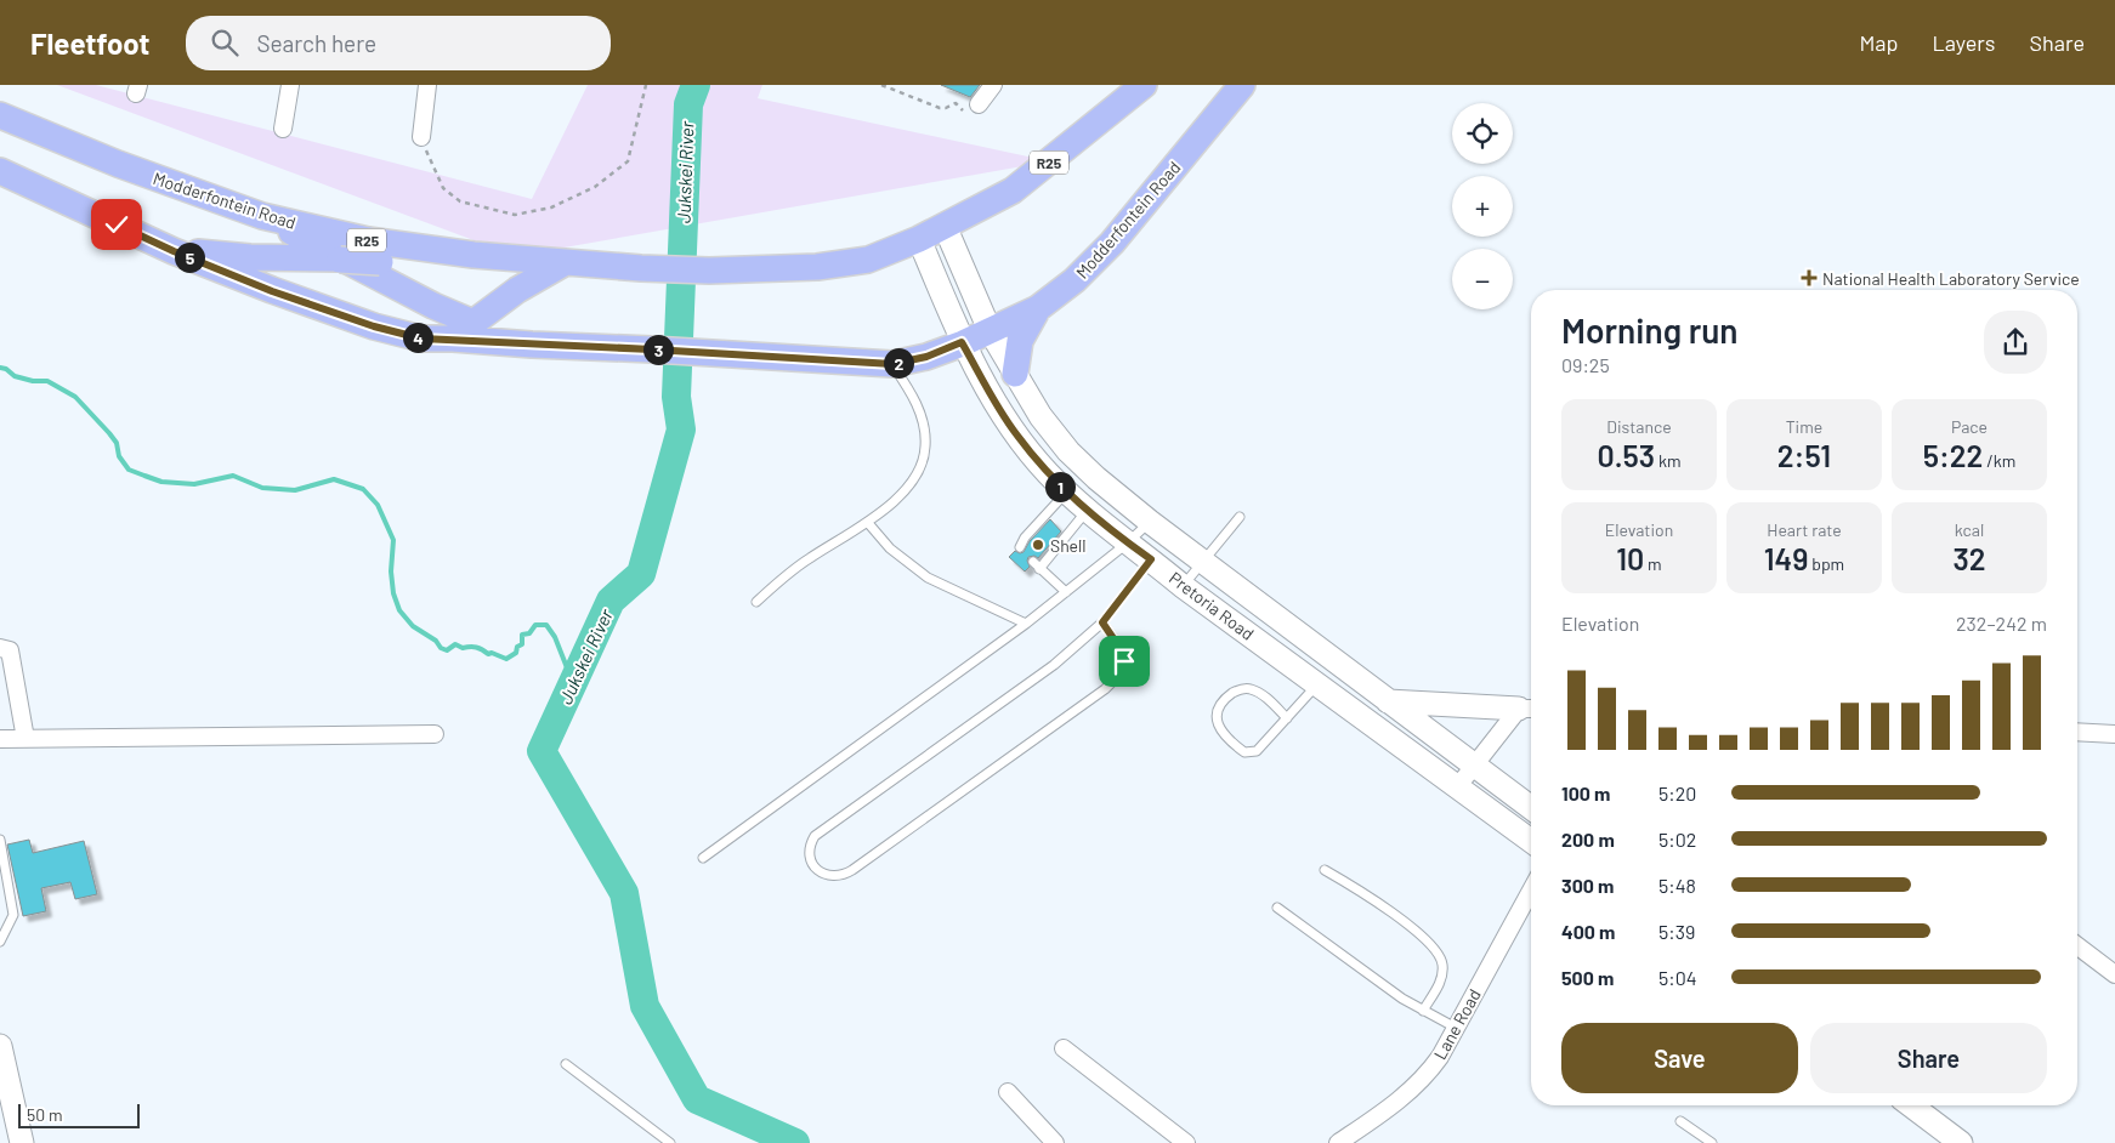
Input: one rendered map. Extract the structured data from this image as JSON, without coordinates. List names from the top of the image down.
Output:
{
  "streets": {
    "main road": ["R25", "Modderfontein Road", "Pretoria Road"],
    "street": ["Lane Road"]
  },
  "crossings": [
    ["Modderfontein Road", "Pretoria Road"]
  ],
  "water": ["Jukskei River"],
  "places": {
    "health": ["National Health Laboratory Service"],
    "other": ["Shell"]
  },
  "scale_bar": "50 m",
  "page": {
    "header": "Fleetfoot",
    "search": "Search here",
    "nav": ["Map", "Layers", "Share"],
    "map_buttons": ["+", "−"],
    "pins": [
      "5",
      "4",
      "3",
      "2",
      "1"
    ],
    "heading": ["Morning run", "09:25"],
    "stats": [
      ["Distance", "0.53 km"],
      ["Time", "2:51"],
      ["Pace", "5:22 /km"],
      ["Elevation", "10 m"],
      ["Heart rate", "149 bpm"],
      ["kcal", "32"]
    ],
    "chart": ["Elevation", "232–242 m"],
    "list": [
      {
        "name": "100 m",
        "note": "5:20"
      },
      {
        "name": "200 m",
        "note": "5:02"
      },
      {
        "name": "300 m",
        "note": "5:48"
      },
      {
        "name": "400 m",
        "note": "5:39"
      },
      {
        "name": "500 m",
        "note": "5:04"
      }
    ],
    "buttons": ["Save", "Share"],
    "scale": "50 m"
  }
}
